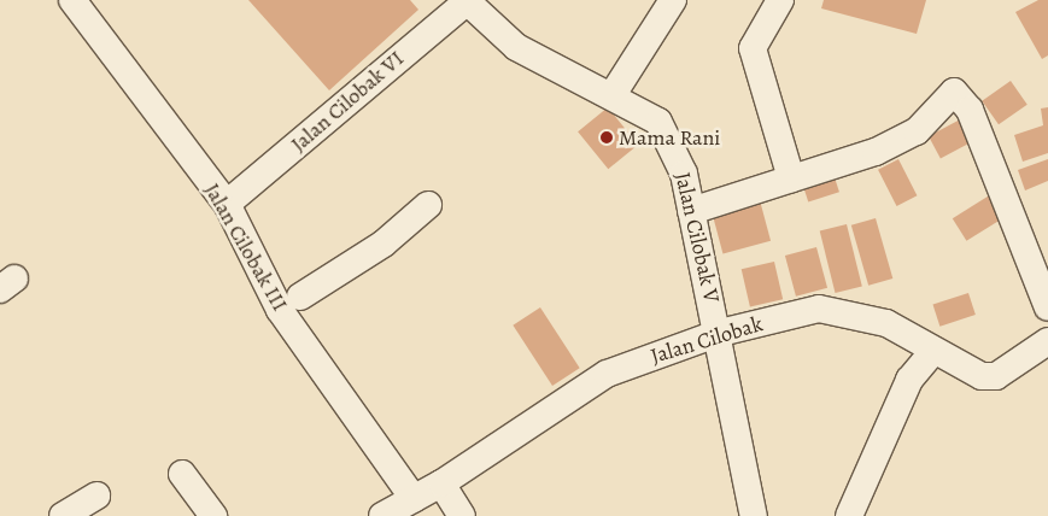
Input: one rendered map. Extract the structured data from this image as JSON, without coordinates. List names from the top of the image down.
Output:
{
  "streets": {
    "street": [
      "Jalan Cilobak VI",
      "Jalan Cilobak V",
      "Jalan Cilobak III",
      "Jalan Cilobak"
    ]
  },
  "crossings": [
    ["Jalan Cilobak VI", "Jalan Cilobak V"],
    ["Jalan Cilobak VI", "Jalan Cilobak III"],
    ["Jalan Cilobak V", "Jalan Cilobak"],
    ["Jalan Cilobak III", "Jalan Cilobak"]
  ],
  "places": ["Mama Rani"]
}
